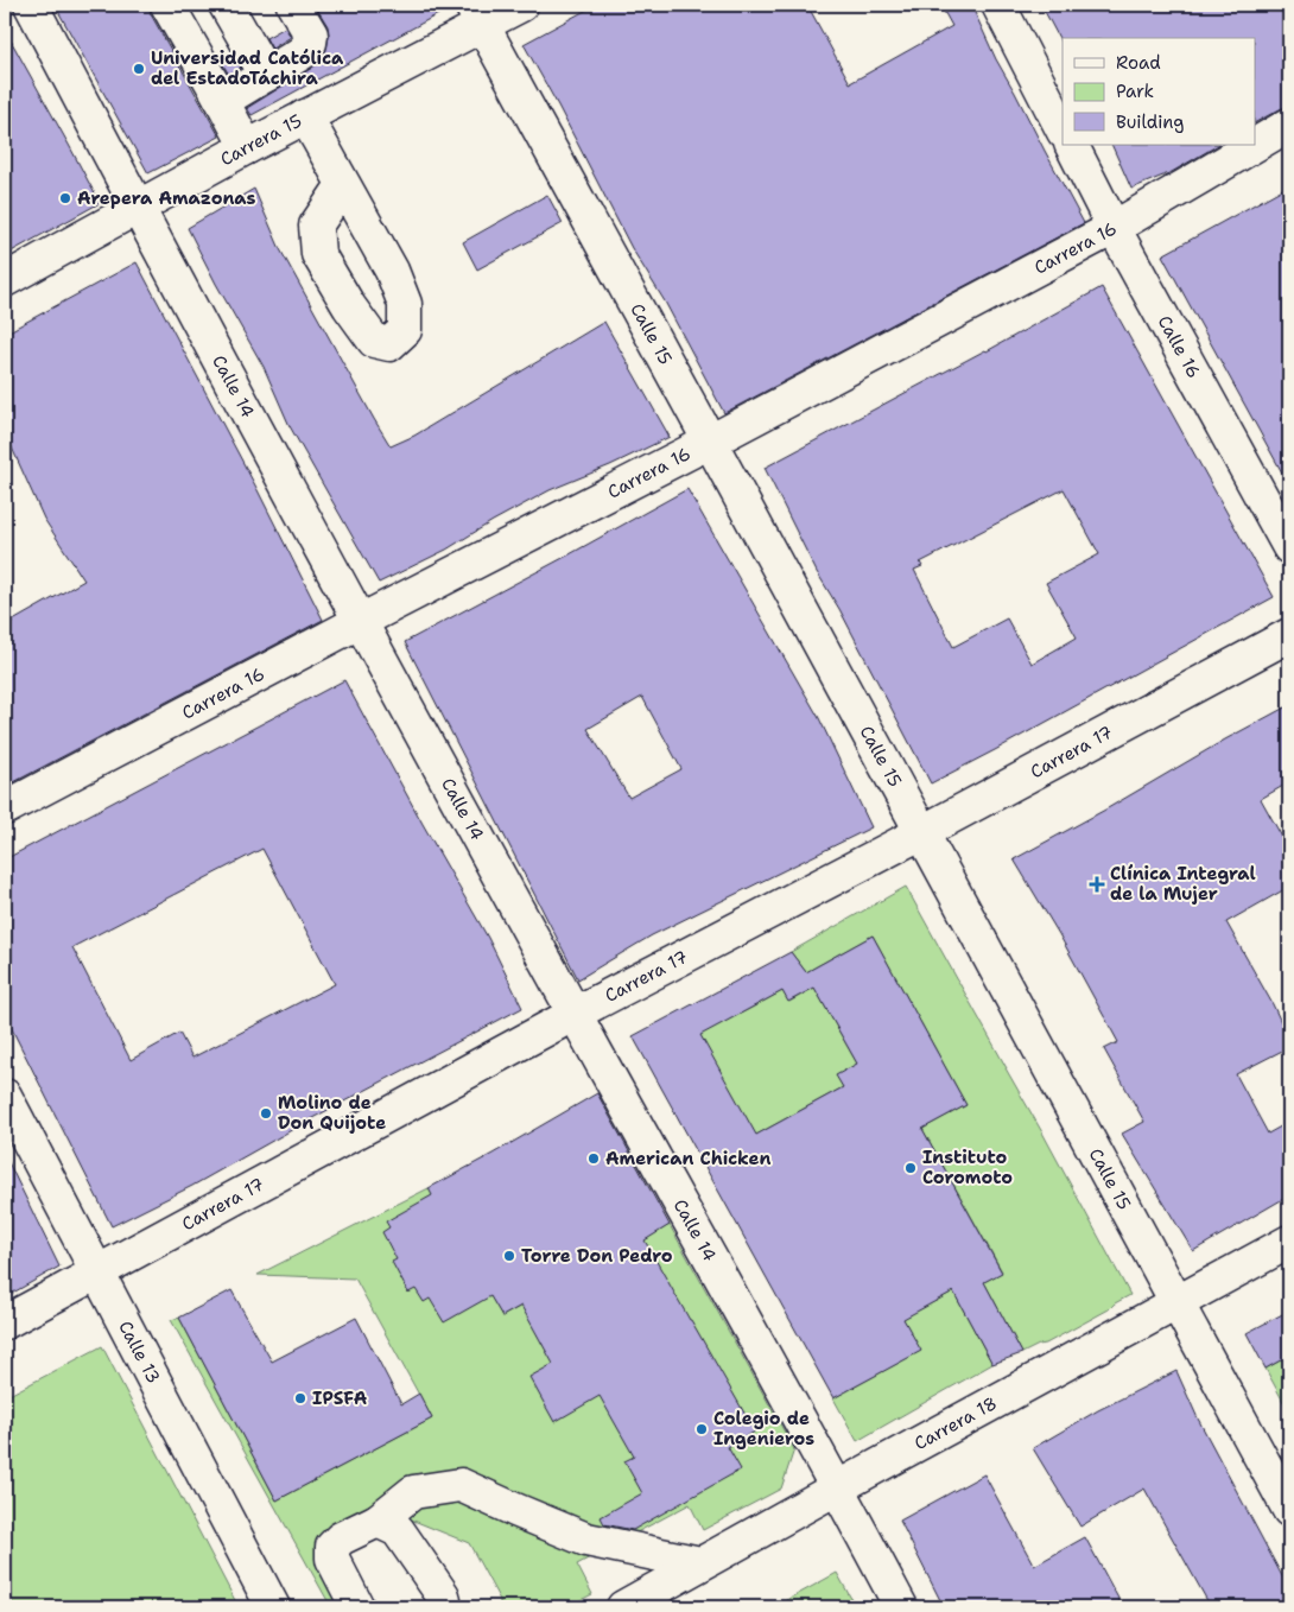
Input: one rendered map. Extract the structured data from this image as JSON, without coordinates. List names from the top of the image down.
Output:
{
  "streets": {
    "street": [
      "Carrera 15",
      "Carrera 16",
      "Calle 15",
      "Calle 16",
      "Calle 14",
      "Carrera 17",
      "Calle 13",
      "Carrera 18"
    ]
  },
  "crossings": [
    ["Carrera 15", "Calle 15"],
    ["Carrera 15", "Calle 14"],
    ["Carrera 16", "Calle 15"],
    ["Carrera 16", "Calle 16"],
    ["Carrera 16", "Calle 14"],
    ["Calle 15", "Carrera 17"],
    ["Calle 15", "Carrera 18"],
    ["Calle 14", "Carrera 17"],
    ["Calle 14", "Carrera 18"],
    ["Carrera 17", "Calle 13"]
  ],
  "places": {
    "other": [
      "Universidad Católica del EstadoTáchira",
      "Arepera Amazonas",
      "Molino de Don Quijote",
      "American Chicken",
      "Instituto Coromoto",
      "Torre Don Pedro",
      "IPSFA",
      "Colegio de Ingenieros"
    ],
    "health": ["Clínica Integral de la Mujer"]
  },
  "legend": ["Road", "Park", "Building"]
}
